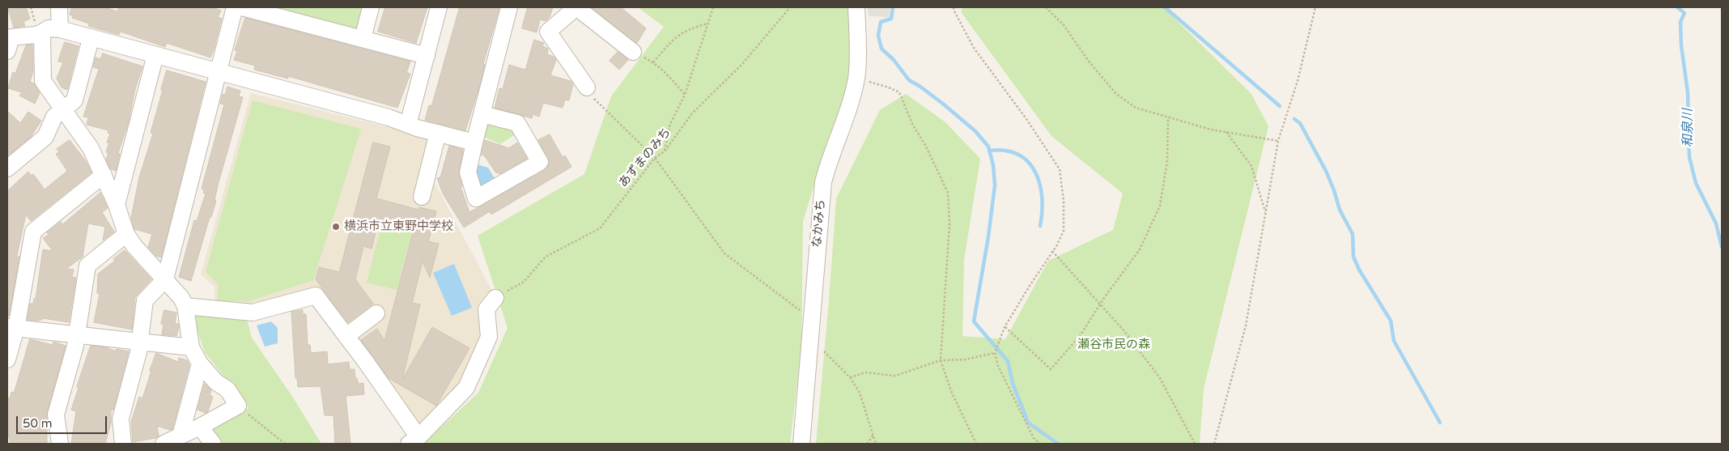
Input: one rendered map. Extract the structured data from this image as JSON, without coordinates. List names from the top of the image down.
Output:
{
  "streets": {
    "street": ["なかみち"],
    "path": ["あずまのみち"]
  },
  "water": ["和泉川"],
  "parks": ["瀬谷市民の森"],
  "places": ["横浜市立東野中学校"],
  "scale_bar": "50 m"
}
